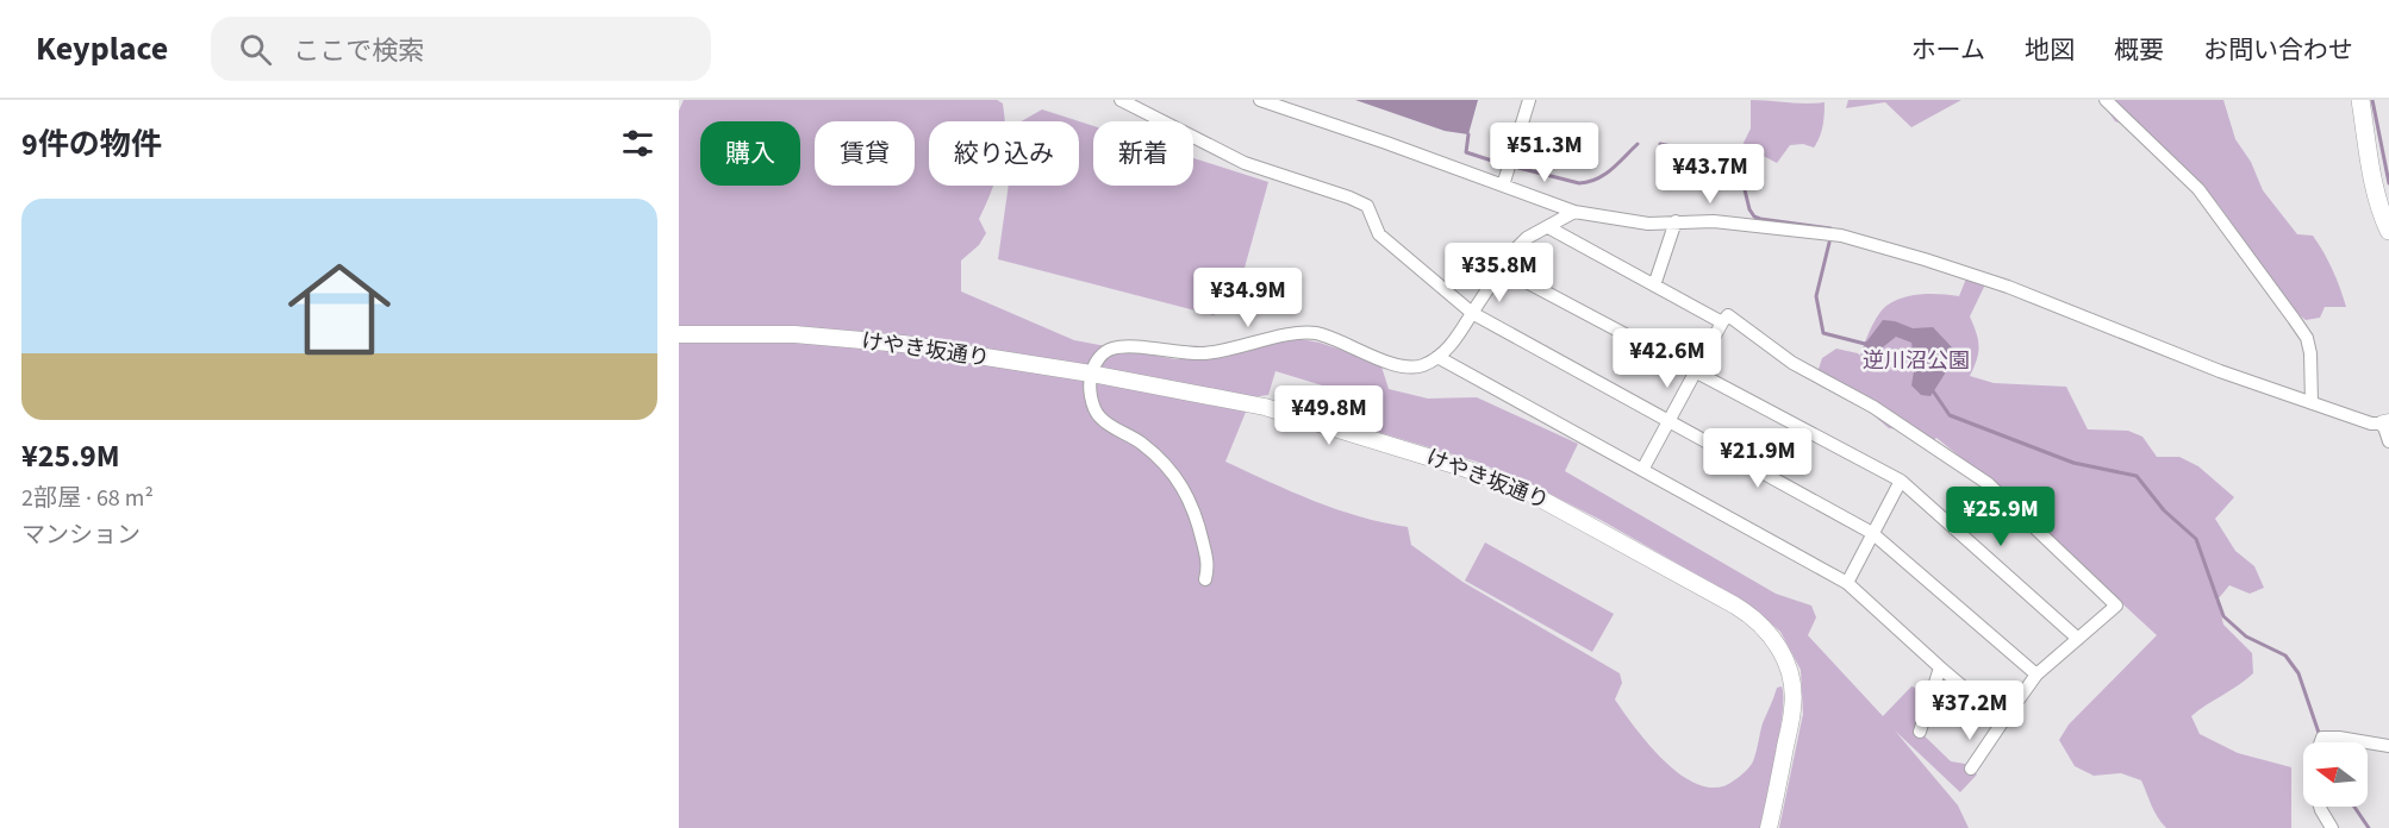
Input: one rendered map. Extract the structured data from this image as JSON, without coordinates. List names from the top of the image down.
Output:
{
  "streets": {
    "street": ["けやき坂通り"]
  },
  "parks": ["逆川沼公園"],
  "north": "left",
  "page": {
    "header": "Keyplace",
    "search": "ここで検索",
    "nav": [
      "ホーム",
      "地図",
      "概要",
      "お問い合わせ"
    ],
    "heading": "9件の物件",
    "chip": [
      "購入",
      "賃貸",
      "絞り込み",
      "新着"
    ],
    "price": [
      "¥51.3M",
      "¥43.7M",
      "¥35.8M",
      "¥34.9M",
      "¥42.6M",
      "¥49.8M",
      "¥21.9M",
      "¥25.9M",
      "¥37.2M"
    ],
    "list": [
      {
        "name": "¥25.9M",
        "note": "2部屋 · 68 m² · マンション"
      }
    ]
  }
}
